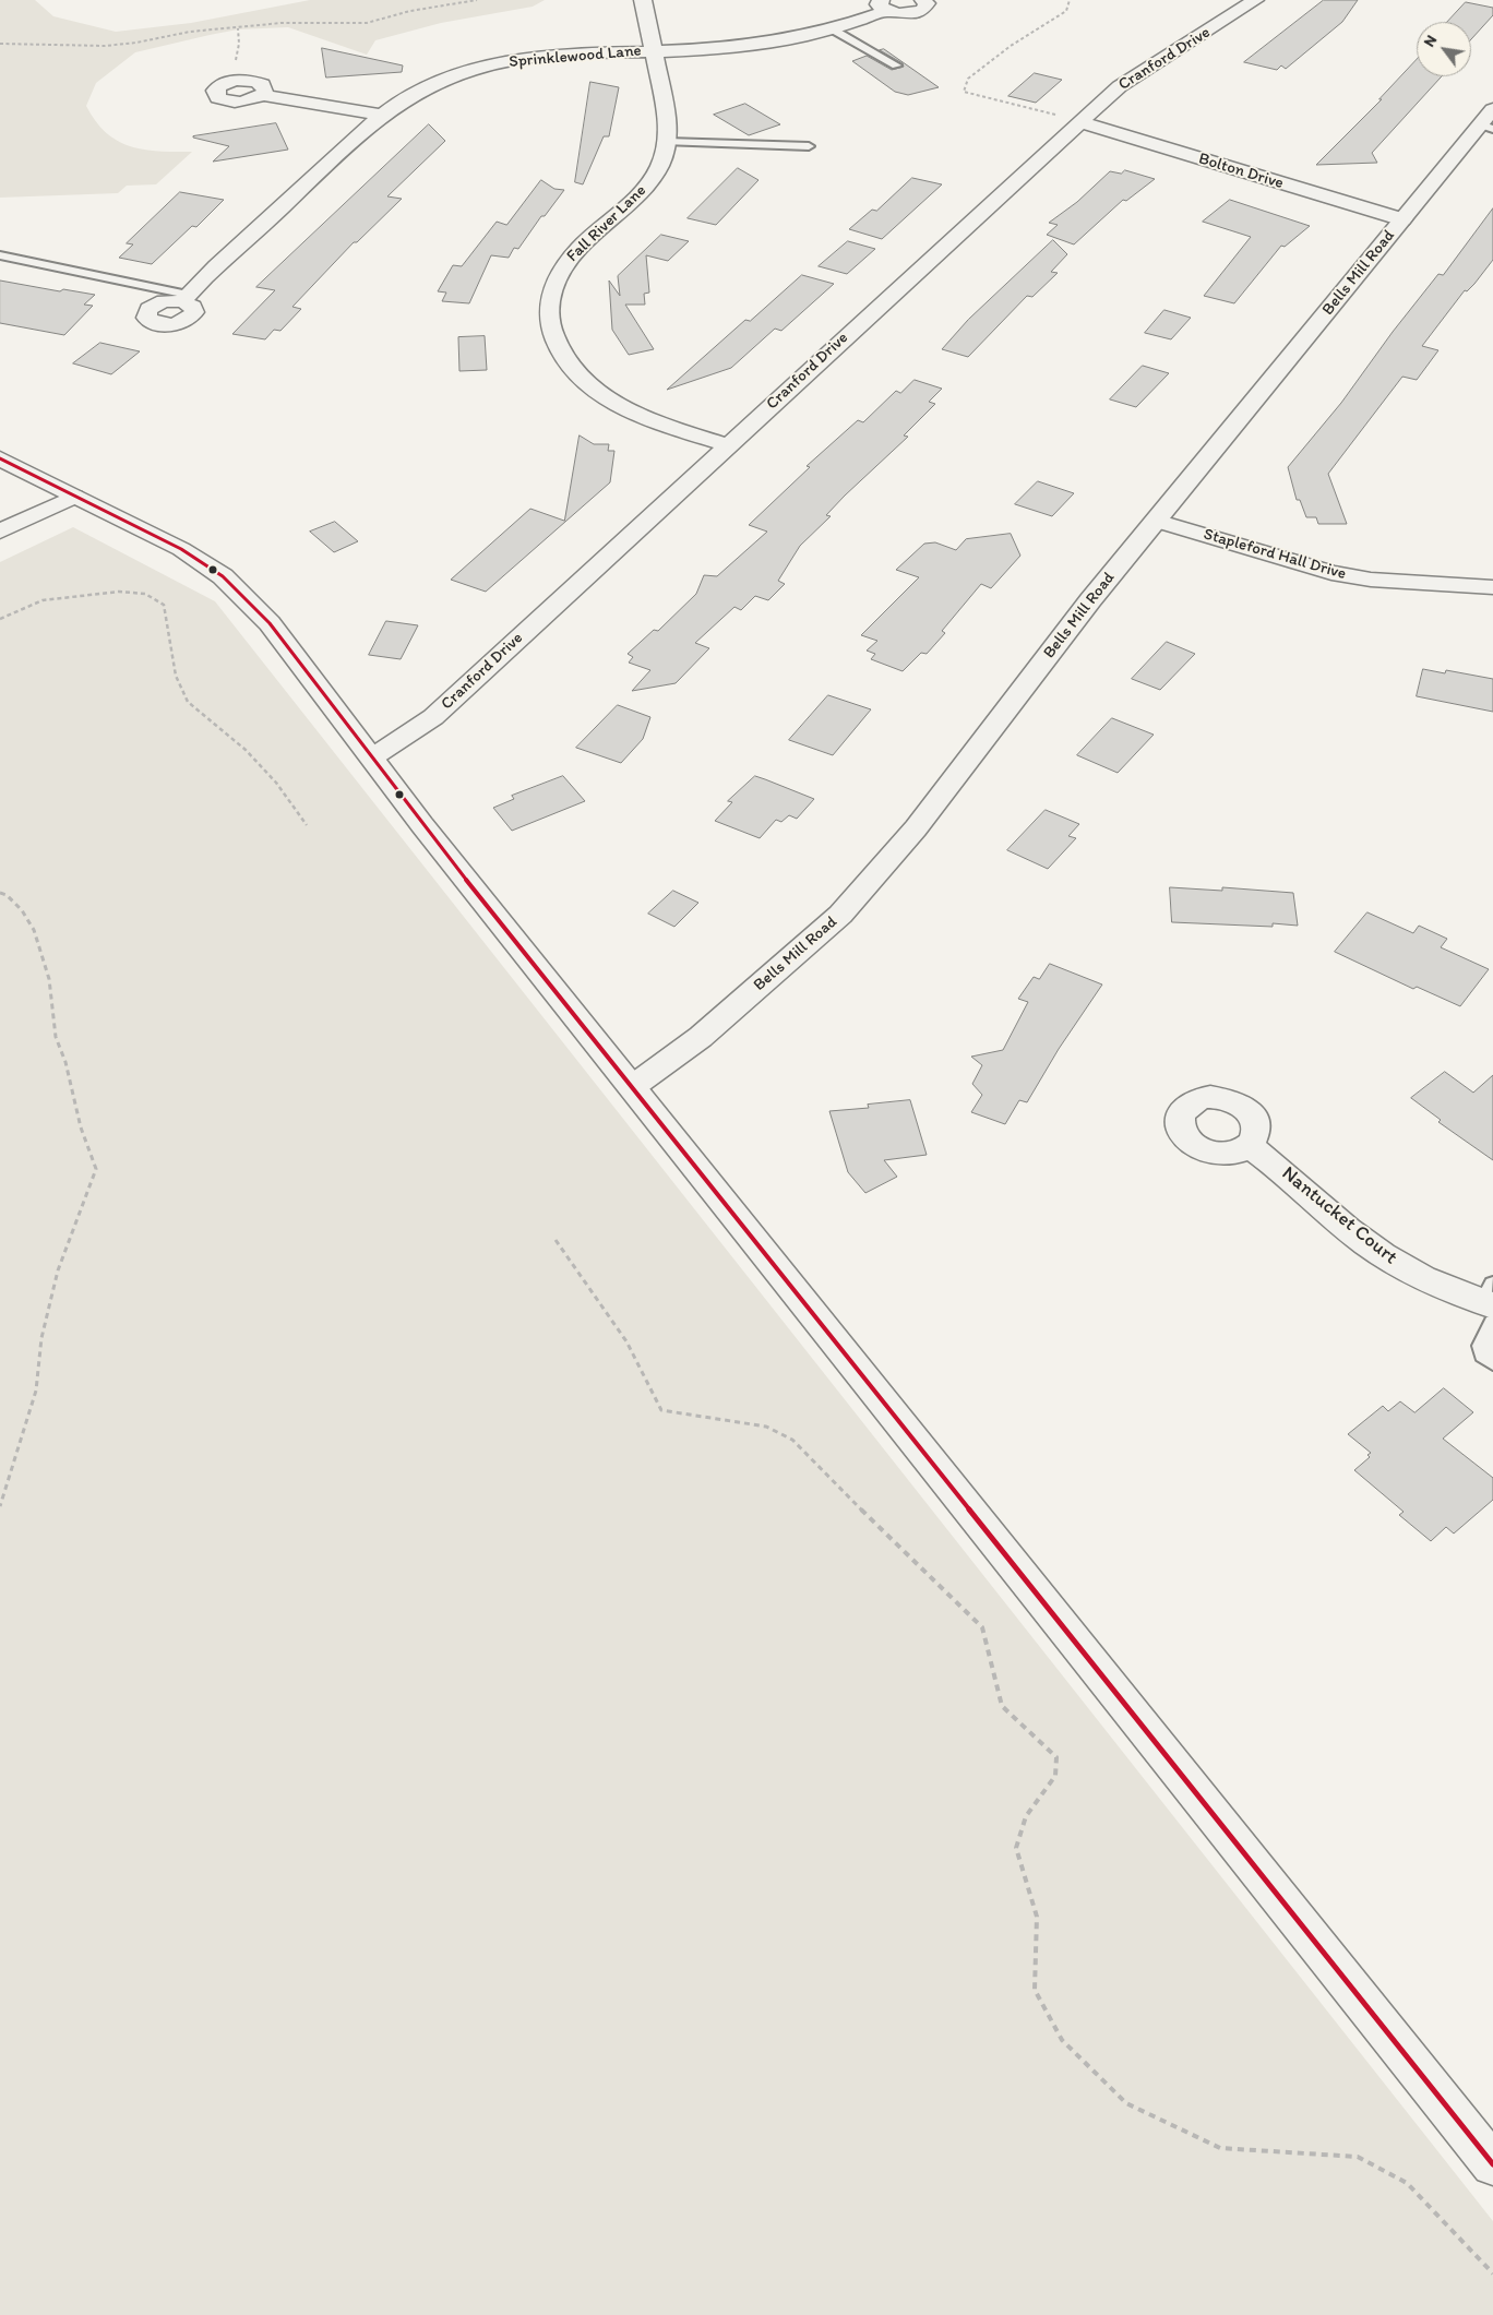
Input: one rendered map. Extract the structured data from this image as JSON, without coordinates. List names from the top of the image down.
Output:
{
  "streets": {
    "street": [
      "Sprinklewood Lane",
      "Cranford Drive",
      "Bolton Drive",
      "Fall River Lane",
      "Bells Mill Road",
      "Stapleford Hall Drive",
      "Nantucket Court"
    ]
  },
  "crossings": [
    ["Sprinklewood Lane", "Fall River Lane"],
    ["Cranford Drive", "Bolton Drive"],
    ["Cranford Drive", "Fall River Lane"],
    ["Bolton Drive", "Bells Mill Road"],
    ["Bells Mill Road", "Stapleford Hall Drive"]
  ],
  "north": "top left"
}
